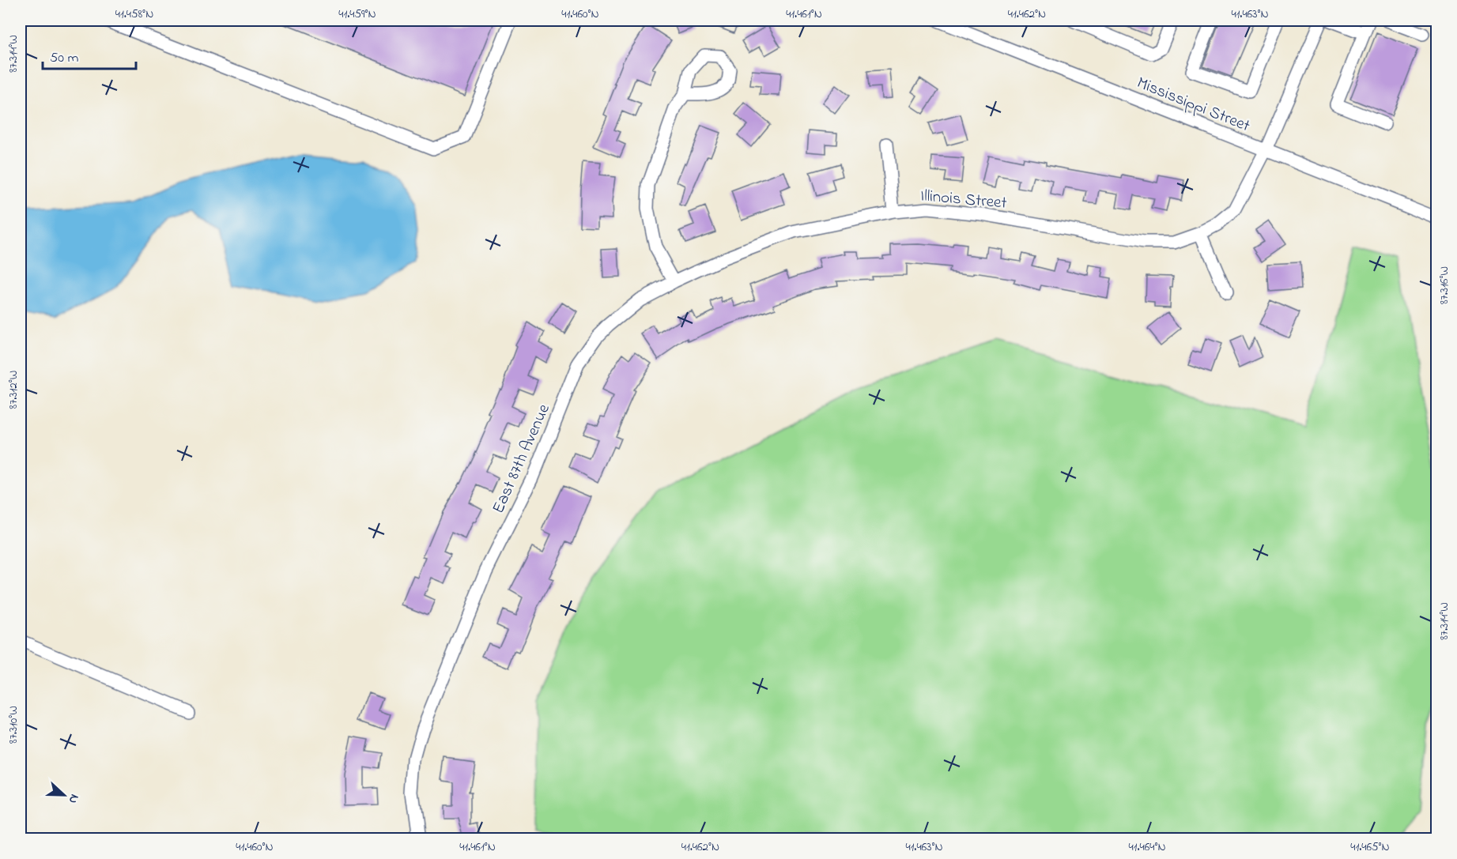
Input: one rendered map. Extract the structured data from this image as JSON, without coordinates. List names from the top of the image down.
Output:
{
  "streets": {
    "street": ["Mississippi Street", "Illinois Street", "East 87th Avenue"]
  },
  "crossings": [
    ["Mississippi Street", "Illinois Street"],
    ["Illinois Street", "East 87th Avenue"]
  ],
  "scale_bar": "50 m",
  "north": "right",
  "coordinates": [
    "41.458°N",
    "41.459°N",
    "41.460°N",
    "41.461°N",
    "41.462°N",
    "41.463°N",
    "87.314°W",
    "87.316°W",
    "87.312°W",
    "87.310°W",
    "41.464°N",
    "41.465°N"
  ]
}
